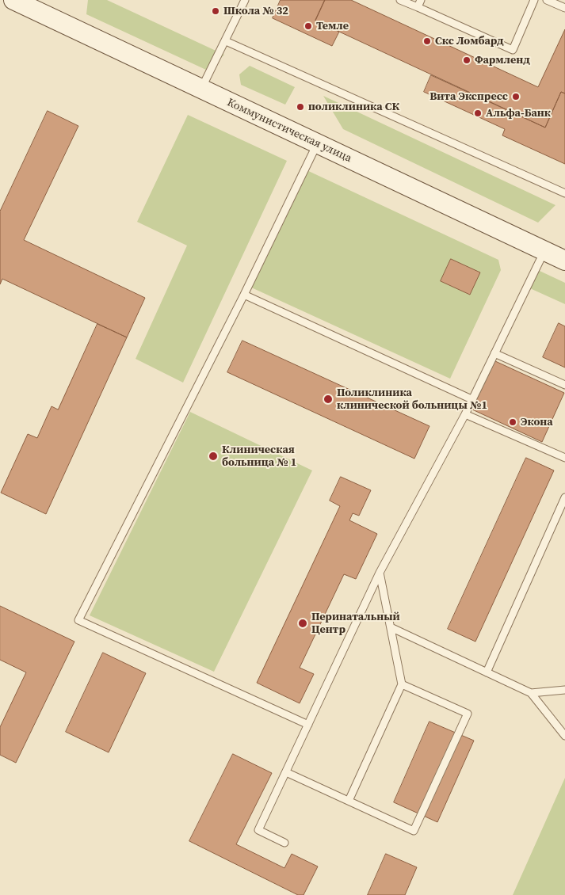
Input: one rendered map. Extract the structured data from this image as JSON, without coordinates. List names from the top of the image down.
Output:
{
  "streets": {
    "main road": ["Коммунистическая улица"]
  },
  "places": [
    "Школа № 32",
    "Темле",
    "Скс Ломбард",
    "Фармленд",
    "Вита Экспресс",
    "поликлиника СК",
    "Альфа-Банк",
    "Поликлиника клинической больницы №1",
    "Экона",
    "Клиническая больница № 1",
    "Перинатальный Центр"
  ]
}
